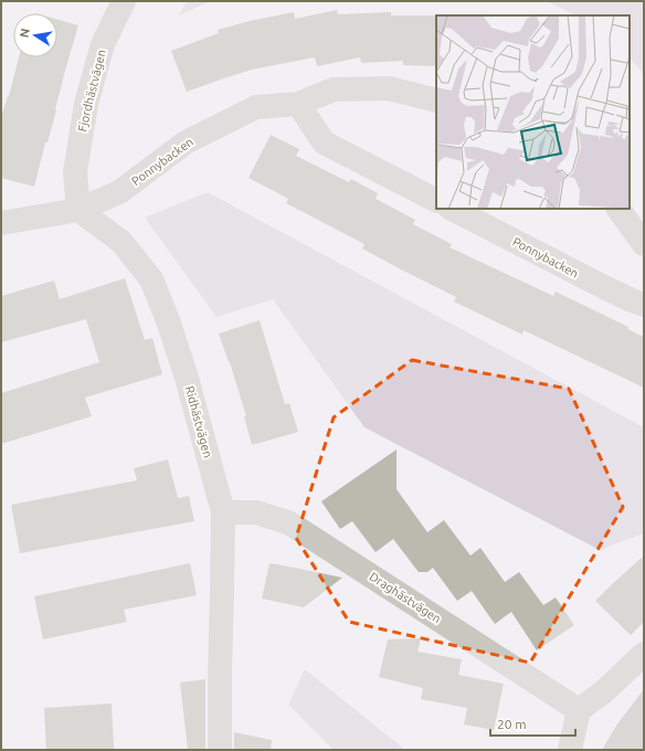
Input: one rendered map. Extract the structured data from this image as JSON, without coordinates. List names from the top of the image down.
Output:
{
  "streets": {
    "street": [
      "Fjordhästvägen",
      "Ponnybacken",
      "Ridhästvägen",
      "Draghästvägen"
    ]
  },
  "crossings": [
    ["Fjordhästvägen", "Ponnybacken"],
    ["Fjordhästvägen", "Ridhästvägen"],
    ["Ponnybacken", "Ridhästvägen"],
    ["Ridhästvägen", "Draghästvägen"]
  ],
  "scale_bar": "20 m",
  "north": "left"
}
